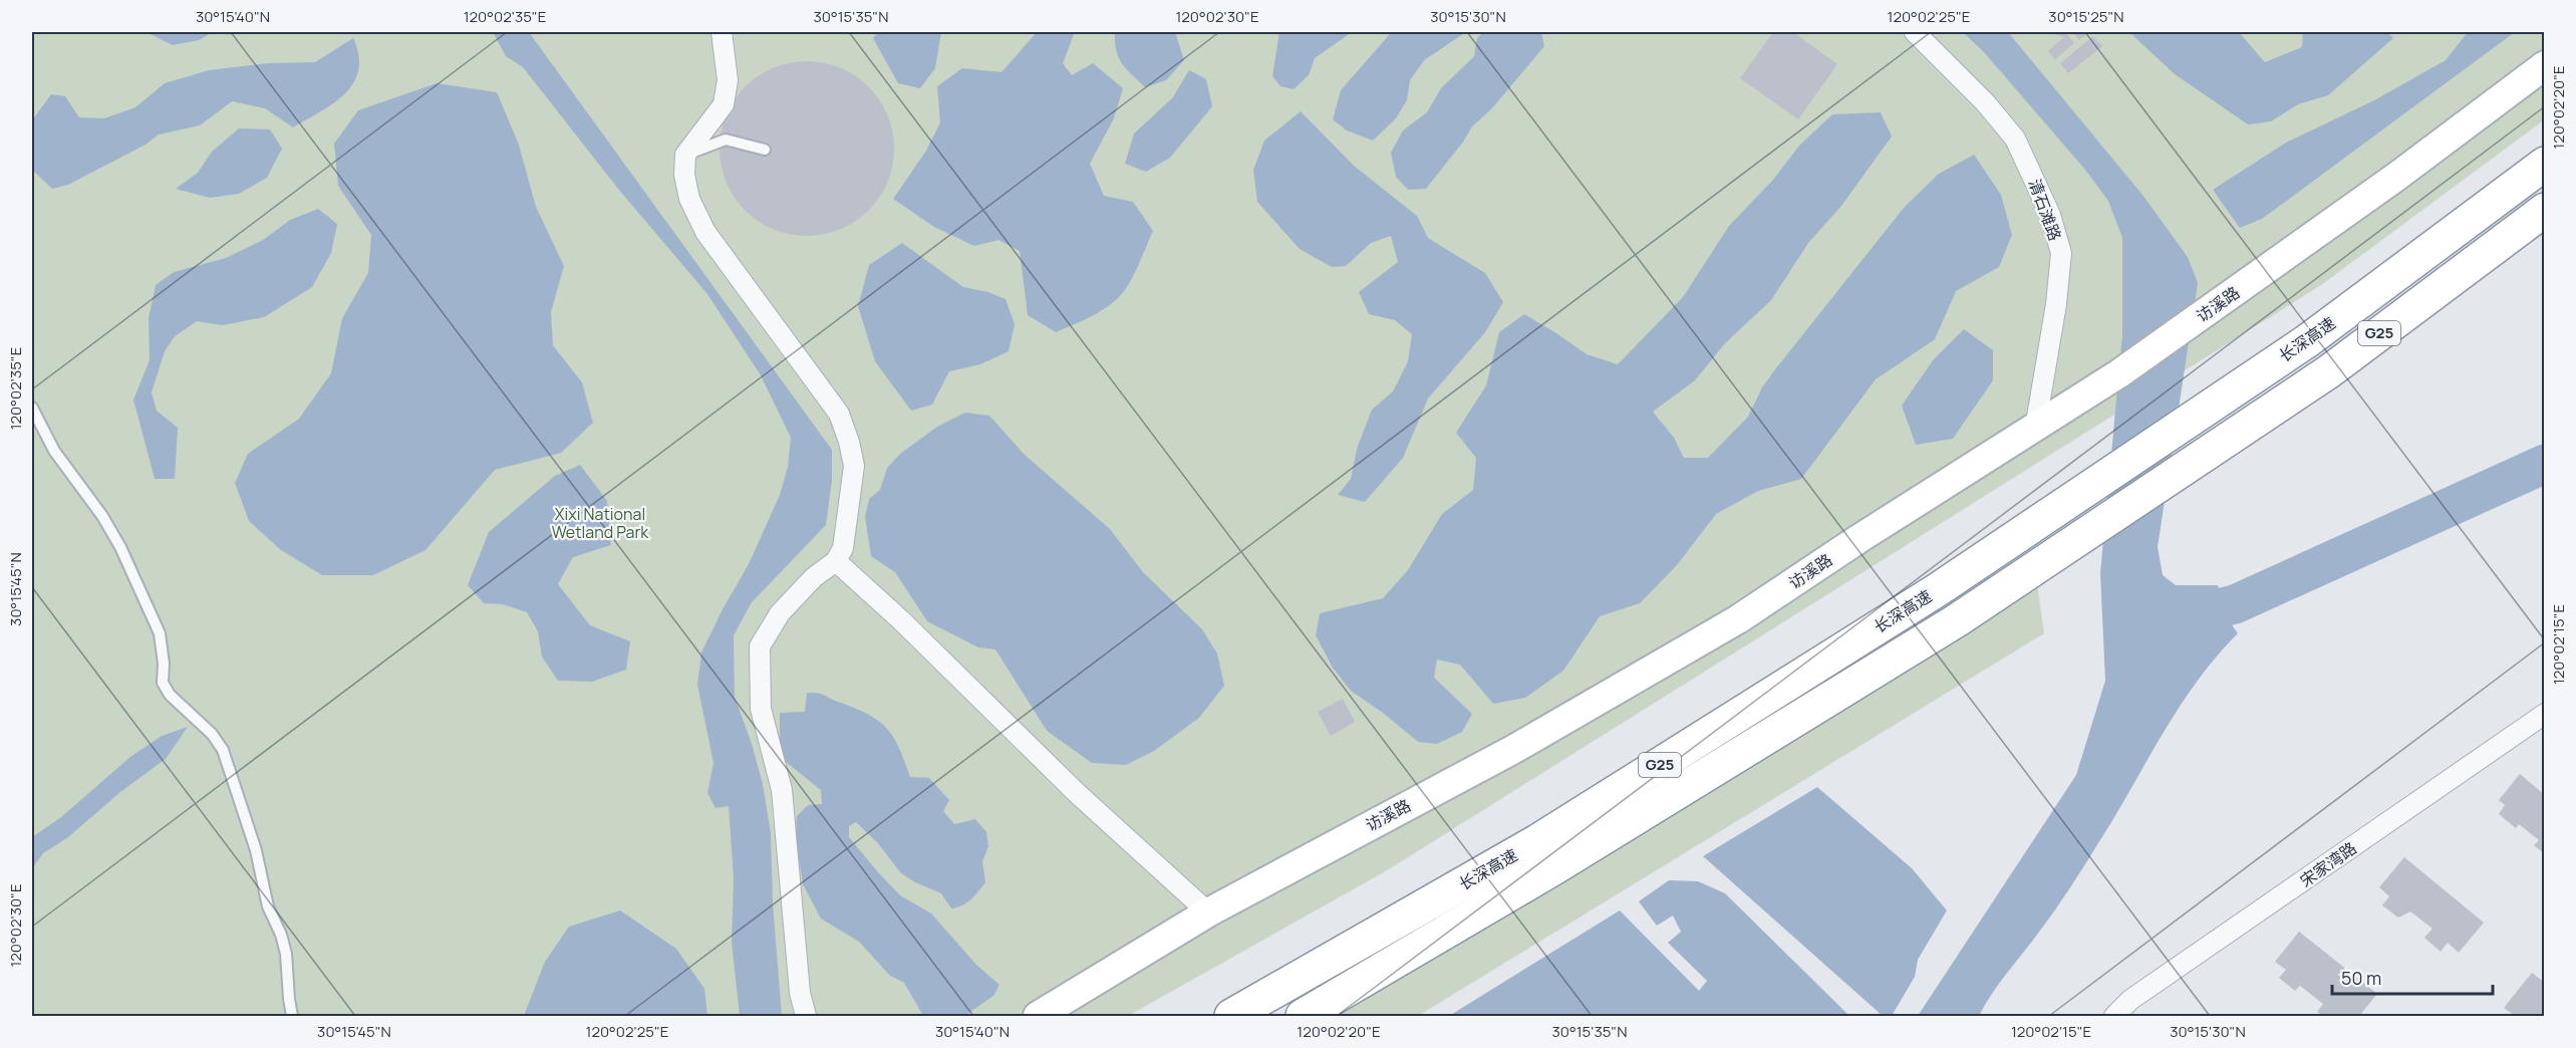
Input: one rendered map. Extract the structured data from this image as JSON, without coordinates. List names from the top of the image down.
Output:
{
  "streets": {
    "highway": ["G25", "长深高速"],
    "street": ["清石滩路", "访溪路", "宋家湾路"]
  },
  "crossings": [
    ["清石滩路", "访溪路"]
  ],
  "parks": ["Xixi National Wetland Park"],
  "scale_bar": "50 m",
  "coordinates": [
    "30°15'40\"N",
    "120°02'35\"E",
    "30°15'35\"N",
    "120°02'30\"E",
    "30°15'30\"N",
    "120°02'25\"E",
    "30°15'25\"N",
    "120°02'20\"E",
    "30°15'45\"N",
    "120°02'15\"E"
  ]
}
